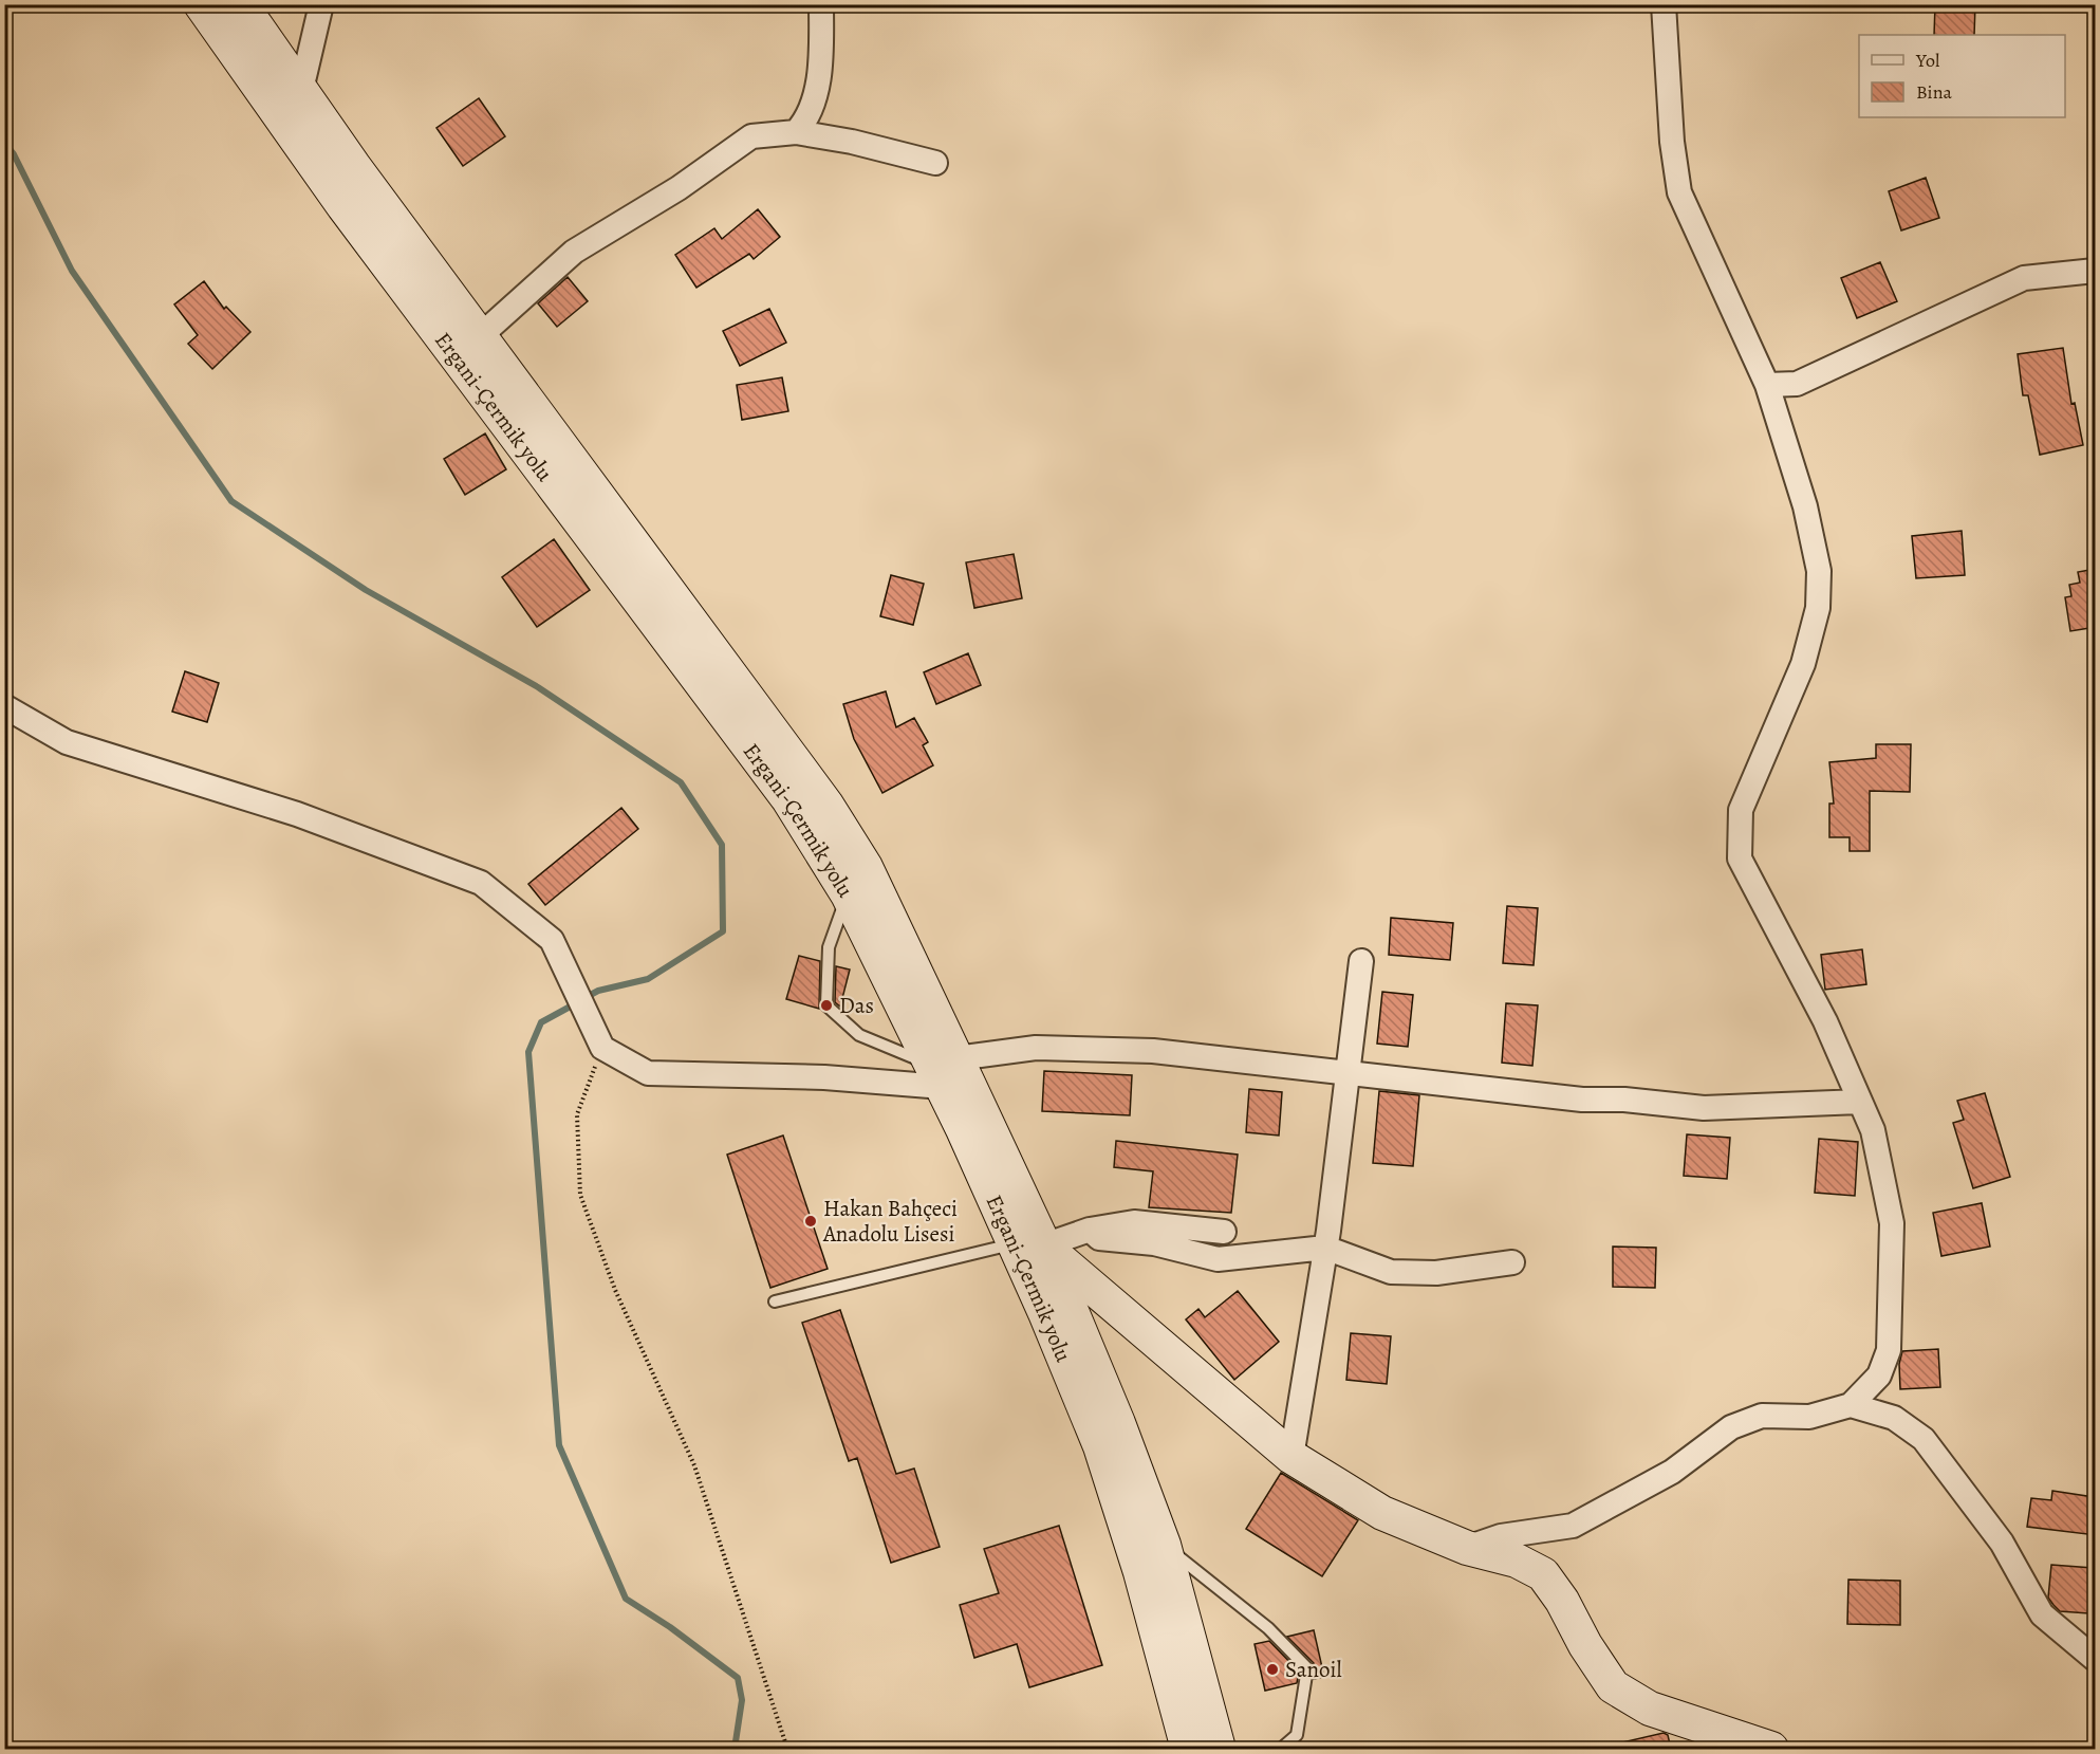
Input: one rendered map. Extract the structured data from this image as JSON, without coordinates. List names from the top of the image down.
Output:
{
  "streets": {
    "main road": ["Ergani-Çermik yolu"]
  },
  "places": ["Das", "Hakan Bahçeci Anadolu Lisesi", "Sanoil"],
  "legend": ["Yol", "Bina"]
}
